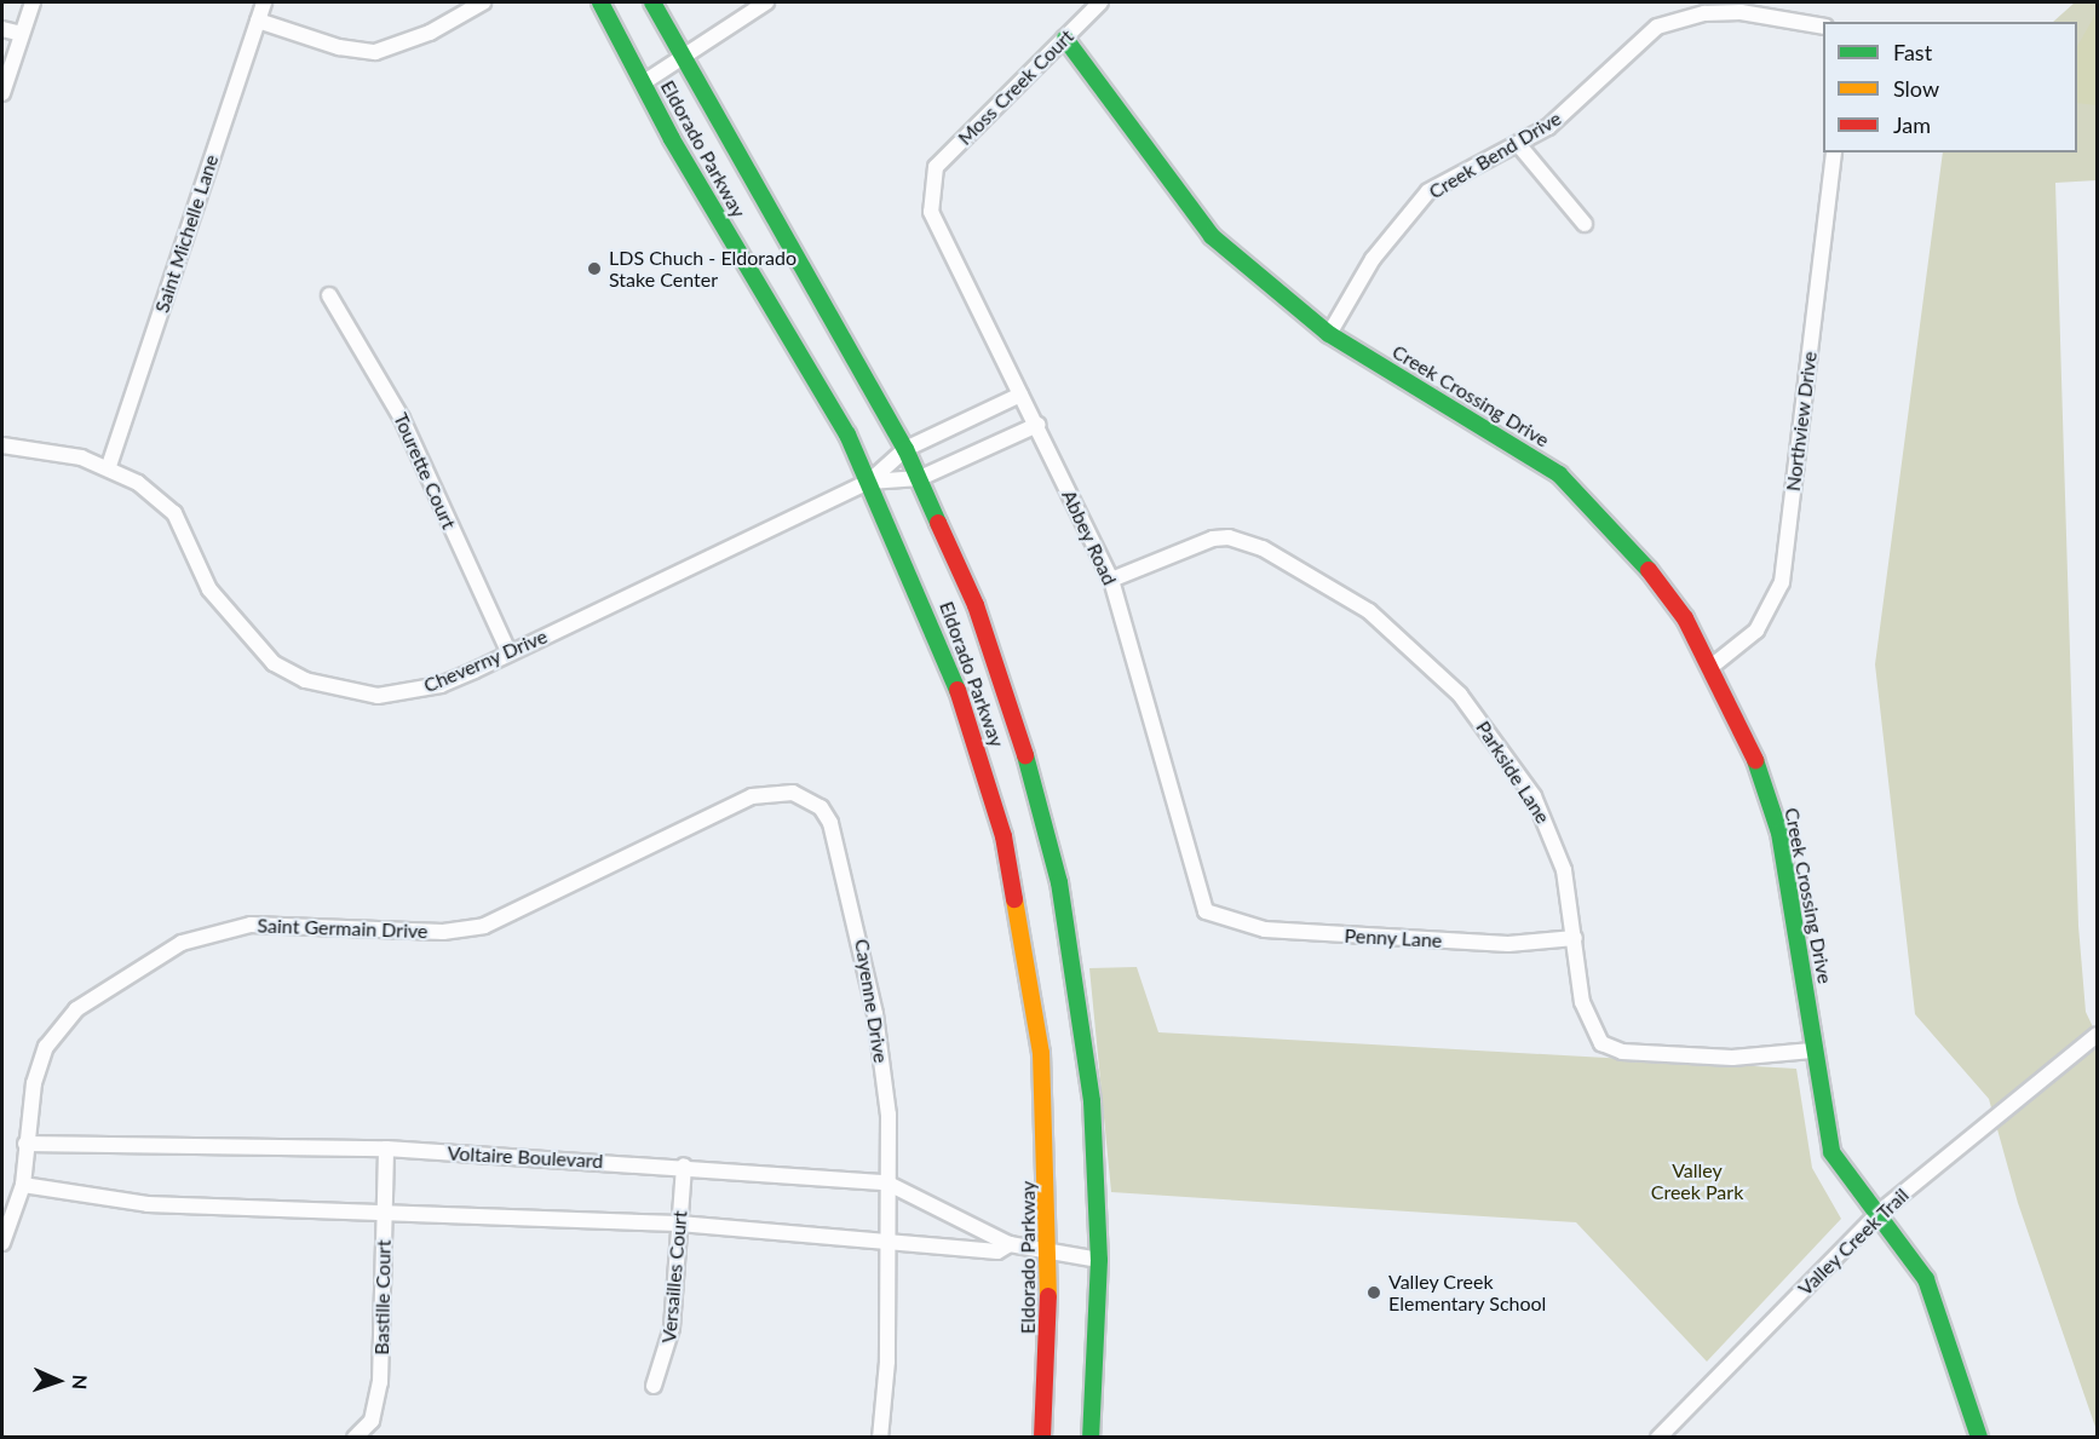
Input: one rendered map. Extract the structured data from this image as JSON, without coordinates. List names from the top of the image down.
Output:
{
  "streets": {
    "main road": ["Eldorado Parkway", "Creek Crossing Drive"],
    "street": [
      "Moss Creek Court",
      "Creek Bend Drive",
      "Saint Michelle Lane",
      "Northview Drive",
      "Tourette Court",
      "Abbey Road",
      "Cheverny Drive",
      "Parkside Lane",
      "Saint Germain Drive",
      "Penny Lane",
      "Cayenne Drive",
      "Voltaire Boulevard",
      "Valley Creek Trail",
      "Versailles Court",
      "Bastille Court"
    ]
  },
  "crossings": [
    ["Moss Creek Court", "Creek Crossing Drive"],
    ["Moss Creek Court", "Abbey Road"],
    ["Eldorado Parkway", "Cheverny Drive"],
    ["Eldorado Parkway", "Voltaire Boulevard"],
    ["Creek Bend Drive", "Creek Crossing Drive"],
    ["Saint Michelle Lane", "Cheverny Drive"],
    ["Creek Crossing Drive", "Northview Drive"],
    ["Creek Crossing Drive", "Parkside Lane"],
    ["Creek Crossing Drive", "Valley Creek Trail"],
    ["Tourette Court", "Cheverny Drive"],
    ["Abbey Road", "Cheverny Drive"],
    ["Abbey Road", "Parkside Lane"],
    ["Abbey Road", "Penny Lane"],
    ["Parkside Lane", "Penny Lane"],
    ["Saint Germain Drive", "Cayenne Drive"],
    ["Saint Germain Drive", "Voltaire Boulevard"],
    ["Cayenne Drive", "Voltaire Boulevard"],
    ["Voltaire Boulevard", "Versailles Court"],
    ["Voltaire Boulevard", "Bastille Court"]
  ],
  "parks": ["Valley Creek Park"],
  "places": ["LDS Chuch - Eldorado Stake Center", "Valley Creek Elementary School"],
  "legend": ["Fast", "Slow", "Jam"],
  "north": "right"
}
